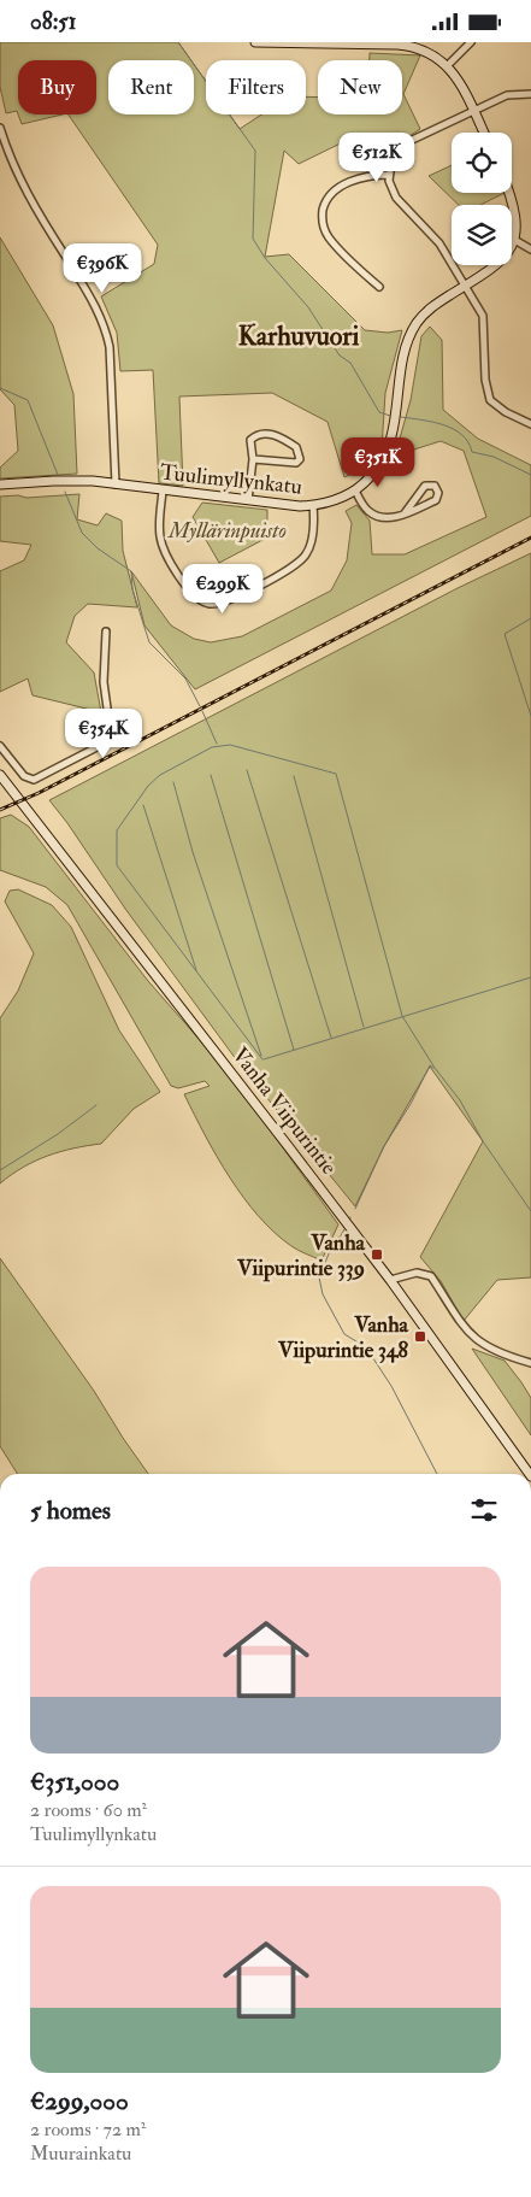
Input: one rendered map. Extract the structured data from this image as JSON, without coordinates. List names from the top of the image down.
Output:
{
  "streets": {
    "street": ["Tuulimyllynkatu", "Vanha Viipurintie"]
  },
  "districts": ["Karhuvuori"],
  "parks": ["Myllärinpuisto"],
  "places": {
    "transit": ["Vanha Viipurintie 339", "Vanha Viipurintie 348"]
  },
  "page": {
    "status": "08:51",
    "chip": [
      "Buy",
      "Rent",
      "Filters",
      "New"
    ],
    "price": [
      "€512K",
      "€396K",
      "€351K",
      "€299K",
      "€354K"
    ],
    "heading": "5 homes",
    "list": [
      {
        "name": "€351,000",
        "note": "2 rooms · 60 m² · Tuulimyllynkatu"
      },
      {
        "name": "€299,000",
        "note": "2 rooms · 72 m² · Muurainkatu"
      }
    ]
  }
}
